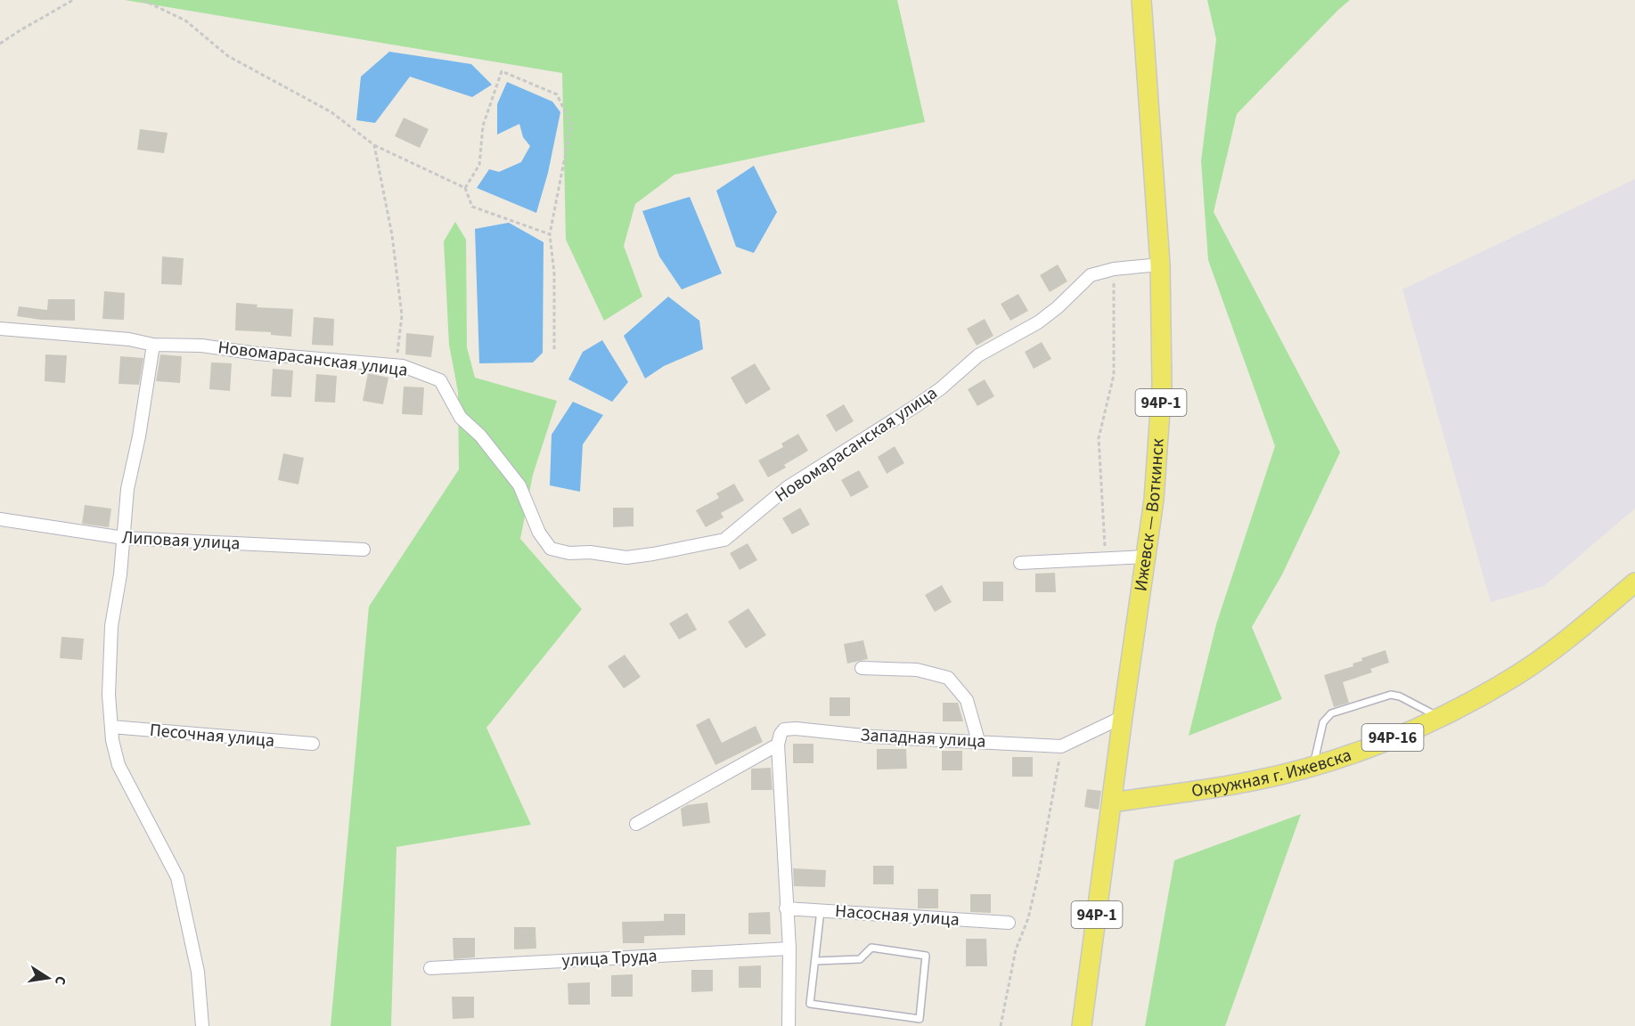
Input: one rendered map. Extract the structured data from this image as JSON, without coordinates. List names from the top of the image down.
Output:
{
  "streets": {
    "main road": [
      "94Р-1",
      "Ижевск — Воткинск",
      "94Р-16",
      "Окружная г. Ижевска"
    ],
    "street": [
      "Новомарасанская улица",
      "Липовая улица",
      "Песочная улица",
      "Западная улица",
      "Насосная улица",
      "улица Труда"
    ]
  },
  "crossings": [
    ["Новомарасанская улица", "Ижевск — Воткинск"],
    ["Ижевск — Воткинск", "Окружная г. Ижевска"]
  ],
  "north": "right"
}
